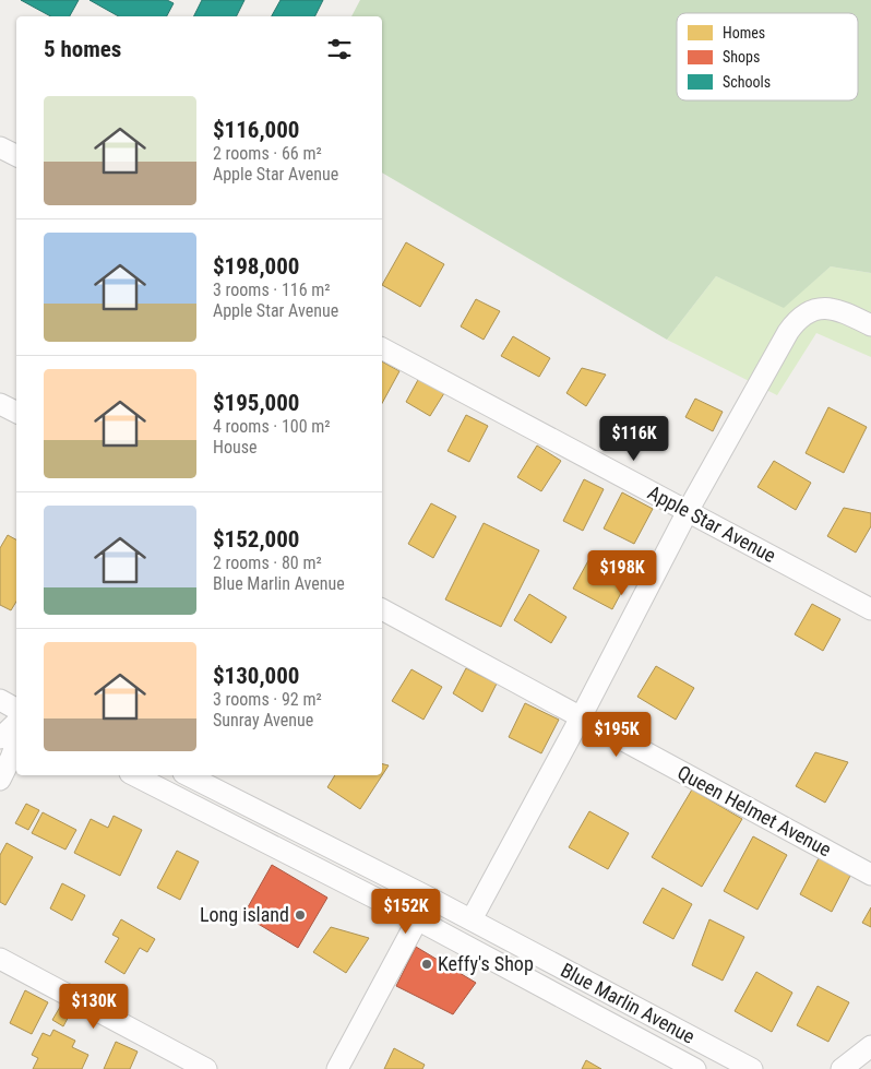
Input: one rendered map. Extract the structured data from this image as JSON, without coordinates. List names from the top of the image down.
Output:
{
  "streets": {
    "street": ["Apple Star Avenue", "Queen Helmet Avenue", "Blue Marlin Avenue"]
  },
  "places": ["Long island", "Keffy's Shop"],
  "legend": ["Homes", "Shops", "Schools"],
  "page": {
    "heading": "5 homes",
    "list": [
      {
        "name": "$116,000",
        "note": "2 rooms · 66 m² · Apple Star Avenue"
      },
      {
        "name": "$198,000",
        "note": "3 rooms · 116 m² · Apple Star Avenue"
      },
      {
        "name": "$195,000",
        "note": "4 rooms · 100 m² · House"
      },
      {
        "name": "$152,000",
        "note": "2 rooms · 80 m² · Blue Marlin Avenue"
      },
      {
        "name": "$130,000",
        "note": "3 rooms · 92 m² · Sunray Avenue"
      }
    ],
    "price": [
      "$116K",
      "$198K",
      "$195K",
      "$152K",
      "$130K"
    ]
  }
}
